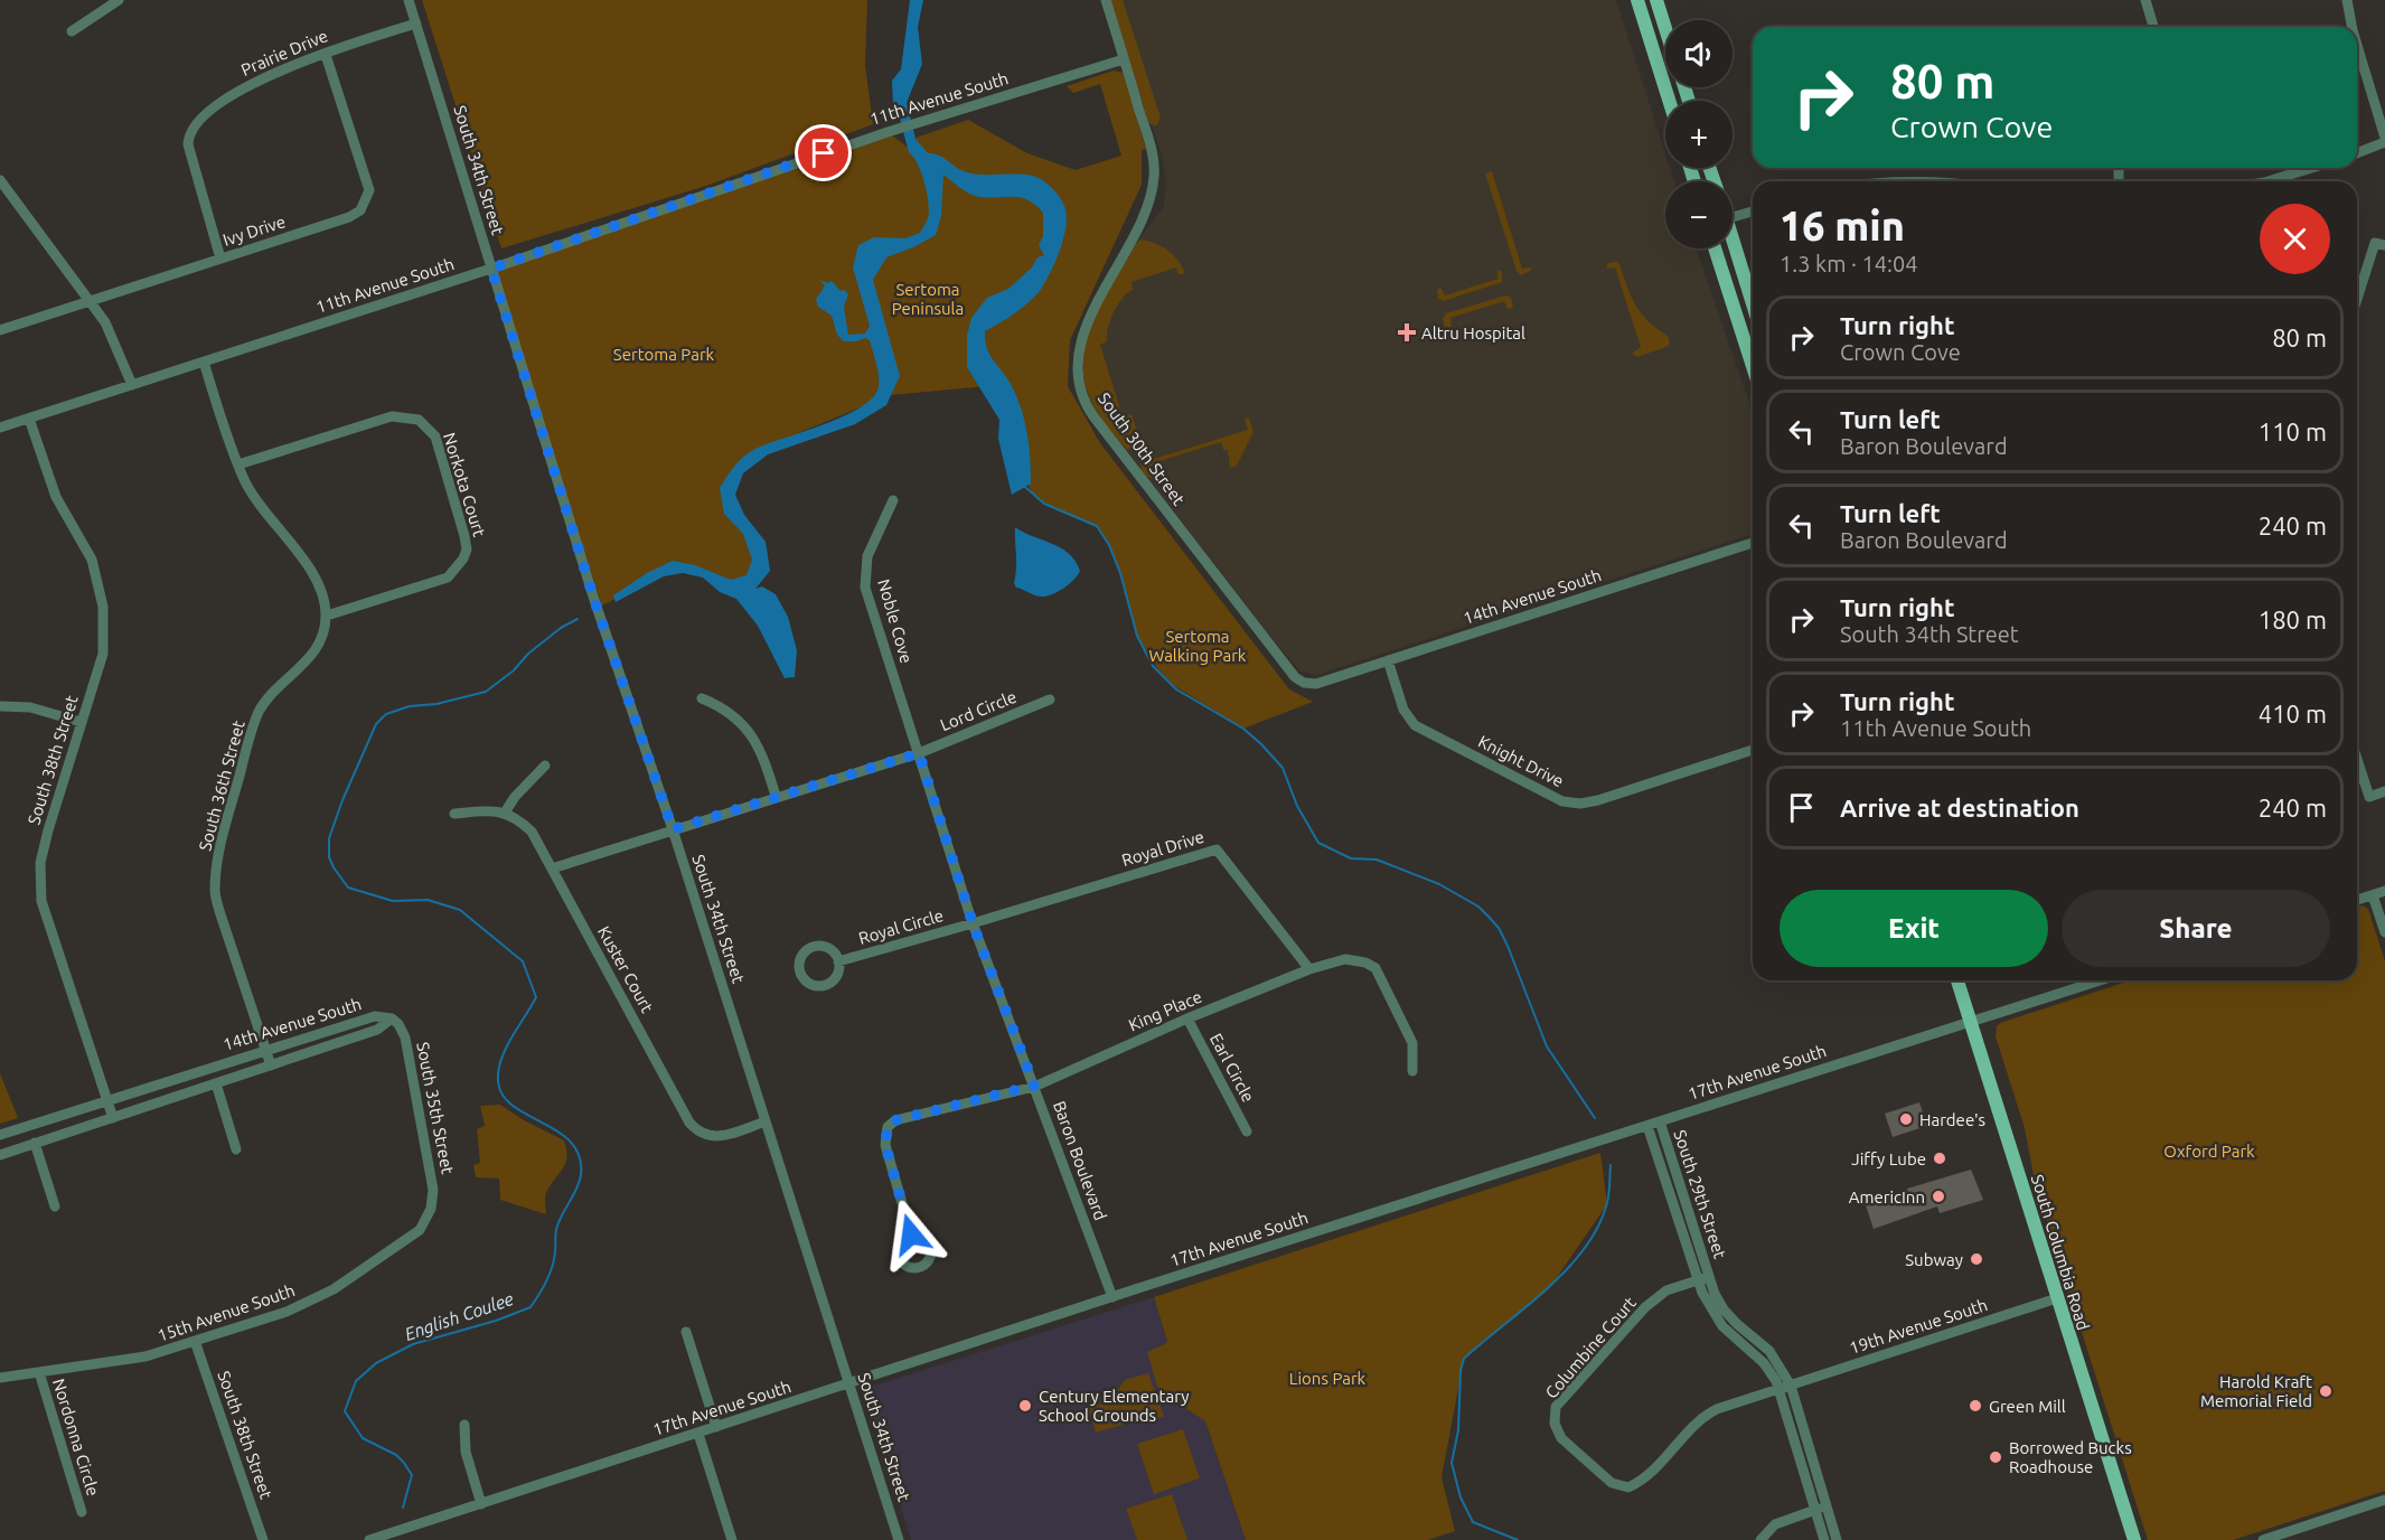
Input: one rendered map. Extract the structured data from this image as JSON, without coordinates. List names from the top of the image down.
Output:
{
  "streets": {
    "main road": ["South Columbia Road"],
    "street": [
      "Prairie Drive",
      "11th Avenue South",
      "South 34th Street",
      "Ivy Drive",
      "South 30th Street",
      "Norkota Court",
      "14th Avenue South",
      "Noble Cove",
      "Lord Circle",
      "South 38th Street",
      "Knight Drive",
      "South 36th Street",
      "Royal Drive",
      "Royal Circle",
      "Kuster Court",
      "King Place",
      "Earl Circle",
      "17th Avenue South",
      "South 35th Street",
      "Baron Boulevard",
      "South 29th Street",
      "15th Avenue South",
      "19th Avenue South",
      "Columbine Court",
      "Nordonna Circle"
    ]
  },
  "crossings": [
    ["Prairie Drive", "South 34th Street"],
    ["Prairie Drive", "Ivy Drive"],
    ["11th Avenue South", "South 34th Street"],
    ["11th Avenue South", "South 30th Street"],
    ["11th Avenue South", "South 38th Street"],
    ["South 34th Street", "Kuster Court"],
    ["South 34th Street", "17th Avenue South"],
    ["South 30th Street", "14th Avenue South"],
    ["Norkota Court", "South 36th Street"],
    ["14th Avenue South", "South 38th Street"],
    ["14th Avenue South", "Knight Drive"],
    ["14th Avenue South", "South 36th Street"],
    ["14th Avenue South", "South 35th Street"],
    ["Noble Cove", "Lord Circle"],
    ["Noble Cove", "Baron Boulevard"],
    ["Lord Circle", "Baron Boulevard"],
    ["South 38th Street", "15th Avenue South"],
    ["Royal Drive", "Royal Circle"],
    ["Royal Drive", "King Place"],
    ["Royal Drive", "Baron Boulevard"],
    ["Royal Circle", "Baron Boulevard"],
    ["King Place", "Earl Circle"],
    ["King Place", "Baron Boulevard"],
    ["17th Avenue South", "Baron Boulevard"],
    ["17th Avenue South", "South 29th Street"],
    ["17th Avenue South", "South Columbia Road"],
    ["South 35th Street", "15th Avenue South"],
    ["South 29th Street", "19th Avenue South"],
    ["South 29th Street", "Columbine Court"],
    ["South Columbia Road", "19th Avenue South"],
    ["15th Avenue South", "Nordonna Circle"]
  ],
  "water": ["English Coulee"],
  "parks": [
    "Sertoma Peninsula",
    "Sertoma Park",
    "Sertoma Walking Park",
    "Oxford Park",
    "Lions Park"
  ],
  "places": {
    "health": ["Altru Hospital"],
    "other": [
      "Hardee's",
      "Jiffy Lube",
      "AmericInn",
      "Subway",
      "Harold Kraft Memorial Field",
      "Century Elementary School Grounds",
      "Green Mill",
      "Borrowed Bucks Roadhouse"
    ]
  },
  "page": {
    "map_buttons": ["+", "−"],
    "turn": ["80 m", "Crown Cove"],
    "heading": ["16 min", "1.3 km · 14:04"],
    "list": [
      {
        "name": "Turn right",
        "note": "Crown Cove",
        "value": "80 m"
      },
      {
        "name": "Turn left",
        "note": "Baron Boulevard",
        "value": "110 m"
      },
      {
        "name": "Turn left",
        "note": "Baron Boulevard",
        "value": "240 m"
      },
      {
        "name": "Turn right",
        "note": "South 34th Street",
        "value": "180 m"
      },
      {
        "name": "Turn right",
        "note": "11th Avenue South",
        "value": "410 m"
      },
      {
        "name": "Arrive at destination",
        "value": "240 m"
      }
    ],
    "buttons": ["Exit", "Share"]
  }
}
